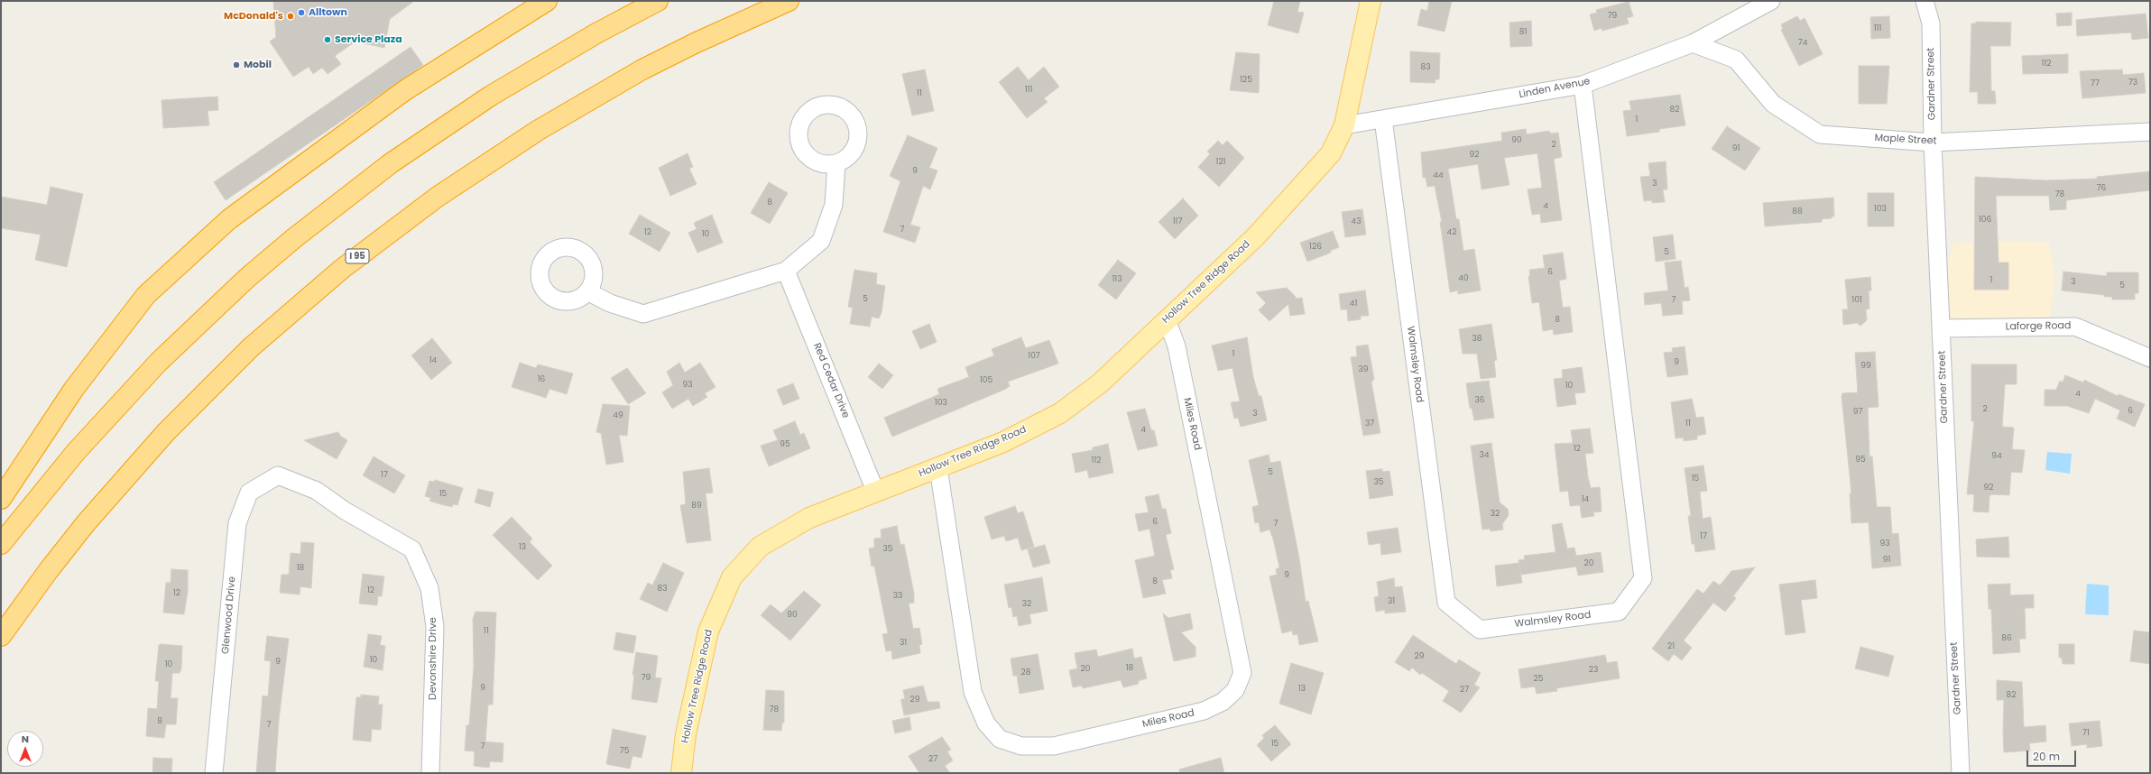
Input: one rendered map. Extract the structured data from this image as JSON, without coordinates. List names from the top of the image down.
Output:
{
  "streets": {
    "highway": ["I 95"],
    "main road": ["Hollow Tree Ridge Road"],
    "street": [
      "Gardner Street",
      "Linden Avenue",
      "Maple Street",
      "Laforge Road",
      "Walmsley Road",
      "Red Cedar Drive",
      "Miles Road",
      "Glenwood Drive",
      "Devonshire Drive"
    ]
  },
  "crossings": [
    ["Gardner Street", "Maple Street"],
    ["Gardner Street", "Laforge Road"],
    ["Linden Avenue", "Maple Street"],
    ["Linden Avenue", "Hollow Tree Ridge Road"],
    ["Linden Avenue", "Walmsley Road"],
    ["Hollow Tree Ridge Road", "Red Cedar Drive"],
    ["Hollow Tree Ridge Road", "Miles Road"],
    ["Glenwood Drive", "Devonshire Drive"]
  ],
  "places": [
    "Alltown",
    "McDonald's",
    "Service Plaza",
    "Mobil"
  ],
  "house_numbers": [
    "79",
    "111",
    "81",
    "74",
    "112",
    "83",
    "125",
    "73",
    "77",
    "111",
    "11",
    "82",
    "1",
    "90",
    "2",
    "91",
    "92",
    "121",
    "9",
    "44",
    "3",
    "76",
    "78",
    "8",
    "4",
    "103",
    "88",
    "106",
    "117",
    "43",
    "7",
    "12",
    "42",
    "10",
    "126",
    "5",
    "6",
    "40",
    "113",
    "1",
    "3",
    "5",
    "5",
    "7",
    "101",
    "41",
    "8",
    "38",
    "1",
    "107",
    "14",
    "9",
    "99",
    "39",
    "16",
    "105",
    "93",
    "10",
    "4",
    "36",
    "103",
    "2",
    "6",
    "97",
    "3",
    "49",
    "37",
    "11",
    "4",
    "95",
    "12",
    "34",
    "94",
    "95",
    "112",
    "5",
    "17",
    "15",
    "35",
    "92",
    "15",
    "14",
    "89",
    "32",
    "6",
    "7",
    "17",
    "93",
    "13",
    "35",
    "91",
    "20",
    "18",
    "9",
    "8",
    "83",
    "12",
    "12",
    "33",
    "31",
    "32",
    "90",
    "11",
    "86",
    "31",
    "21",
    "29",
    "10",
    "9",
    "10",
    "18",
    "20",
    "23",
    "28",
    "79",
    "25",
    "9",
    "13",
    "27",
    "82",
    "29",
    "78",
    "8",
    "7",
    "71",
    "15",
    "7",
    "75",
    "27"
  ],
  "scale_bar": "20 m",
  "north": "top"
}
